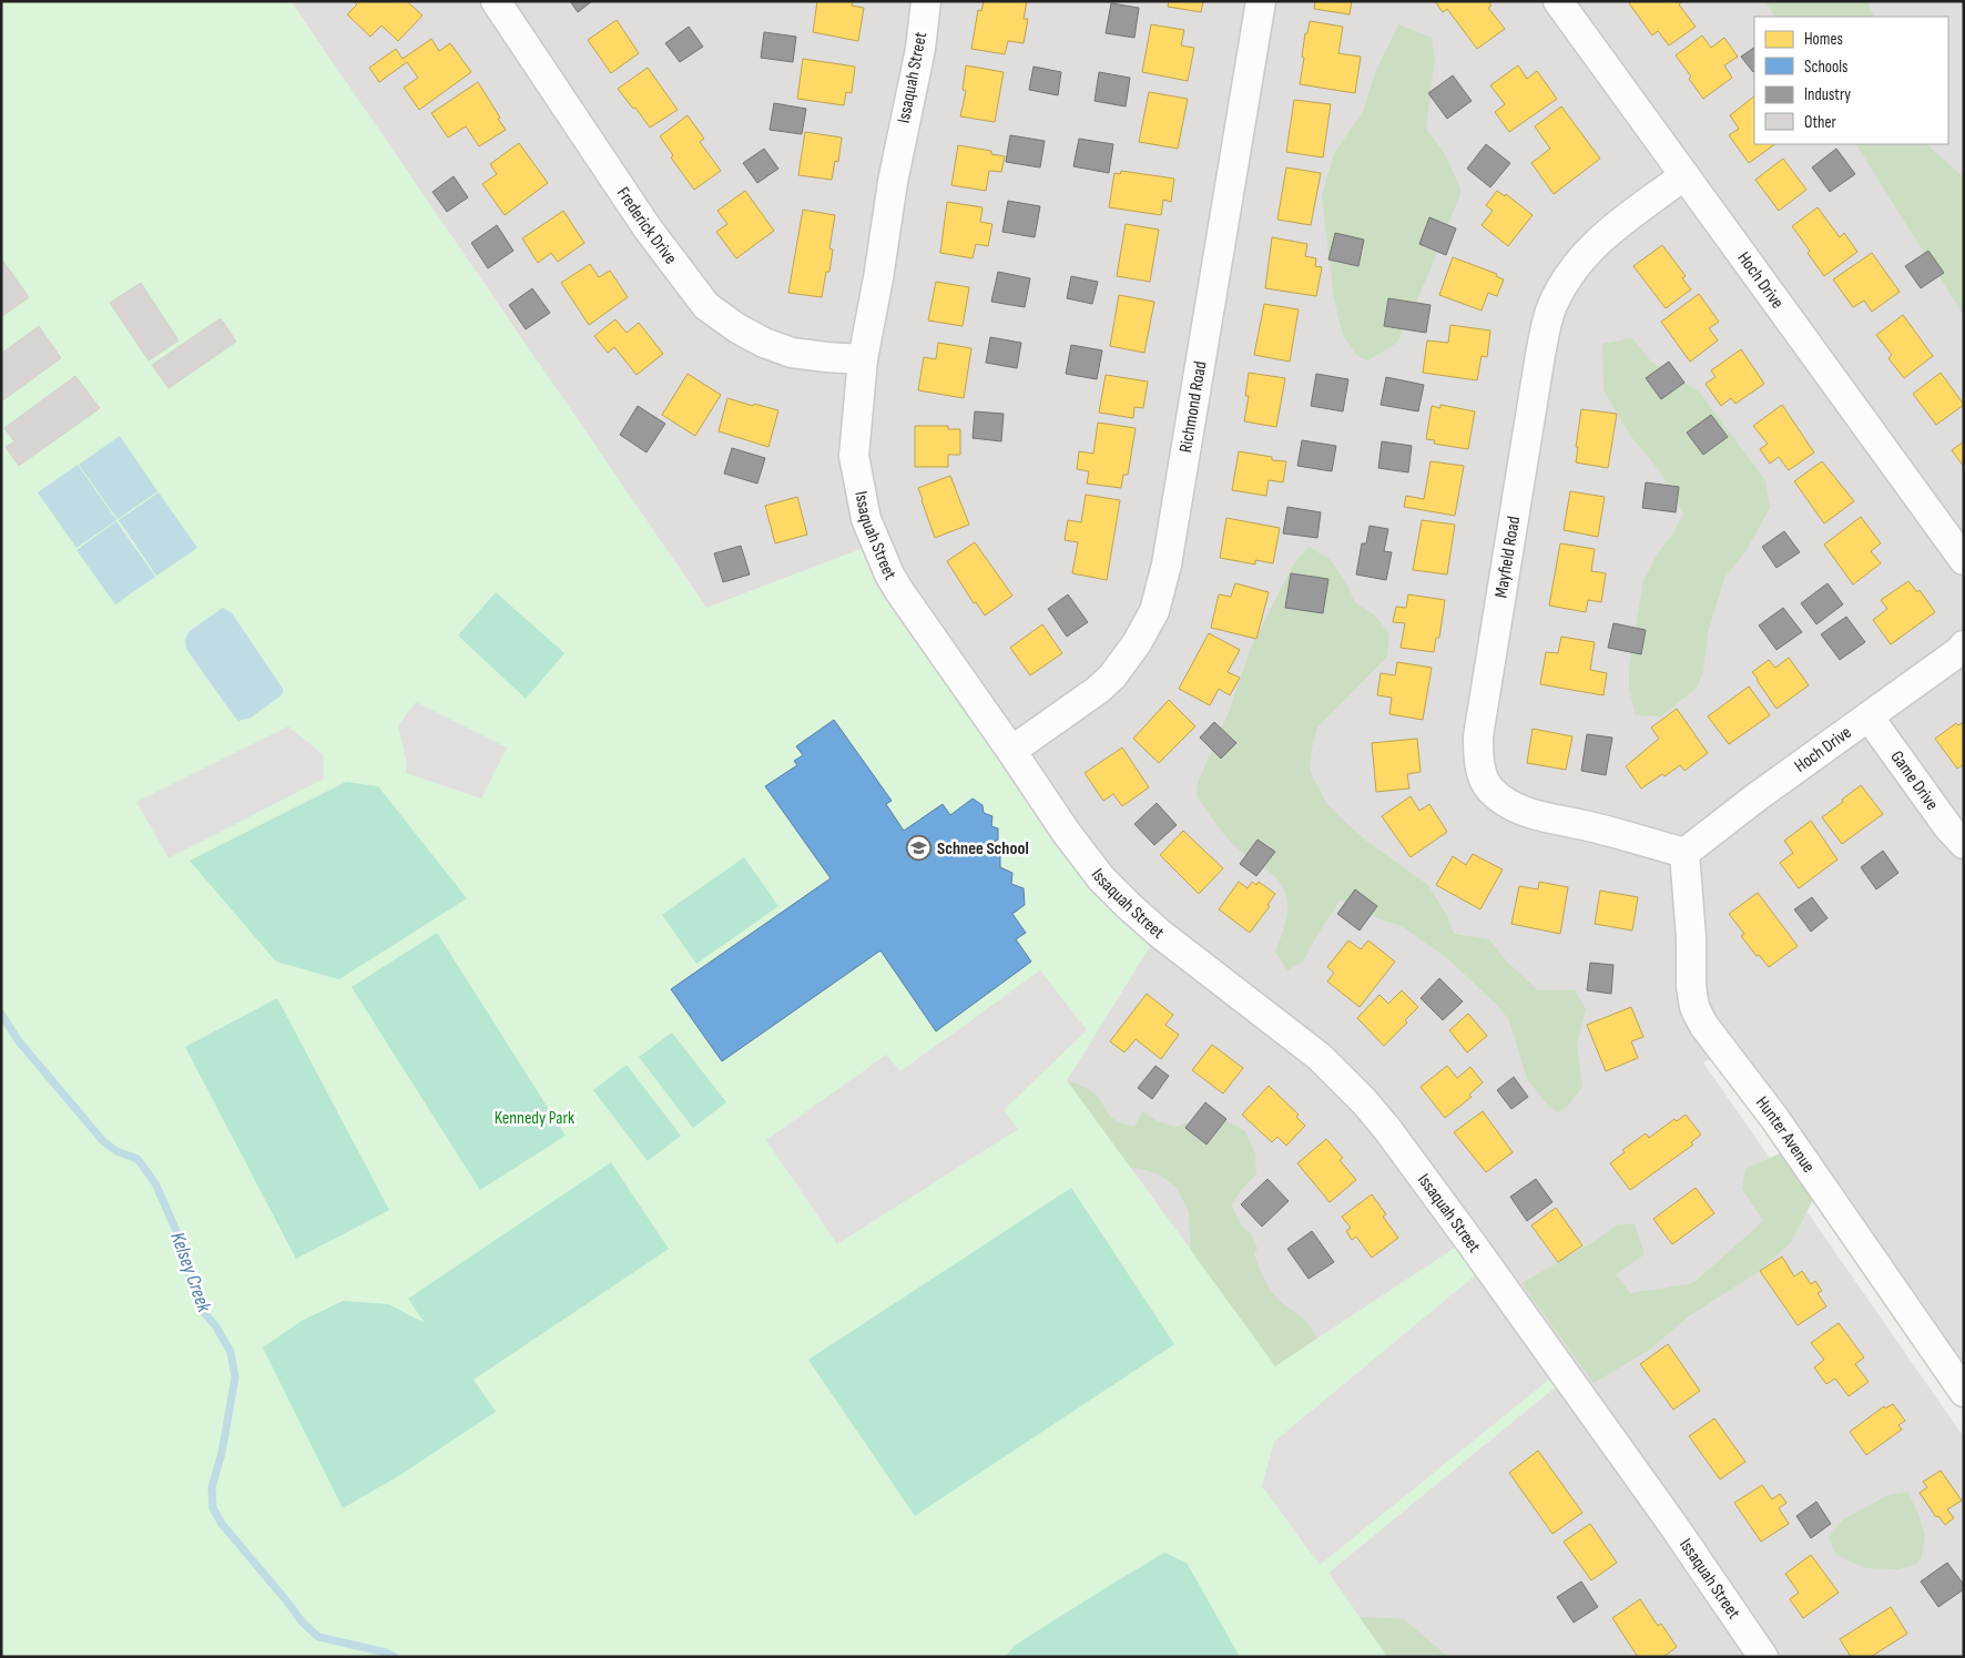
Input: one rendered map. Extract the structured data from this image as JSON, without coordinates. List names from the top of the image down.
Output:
{
  "streets": {
    "street": [
      "Issaquah Street",
      "Frederick Drive",
      "Hoch Drive",
      "Richmond Road",
      "Mayfield Road",
      "Game Drive",
      "Hunter Avenue"
    ]
  },
  "crossings": [
    ["Issaquah Street", "Frederick Drive"],
    ["Issaquah Street", "Richmond Road"],
    ["Hoch Drive", "Mayfield Road"],
    ["Hoch Drive", "Game Drive"],
    ["Hoch Drive", "Hunter Avenue"],
    ["Mayfield Road", "Hunter Avenue"]
  ],
  "water": ["Kelsey Creek"],
  "parks": ["Kennedy Park"],
  "places": {
    "school or university": ["Schnee School"]
  },
  "legend": [
    "Homes",
    "Schools",
    "Industry",
    "Other"
  ]
}
